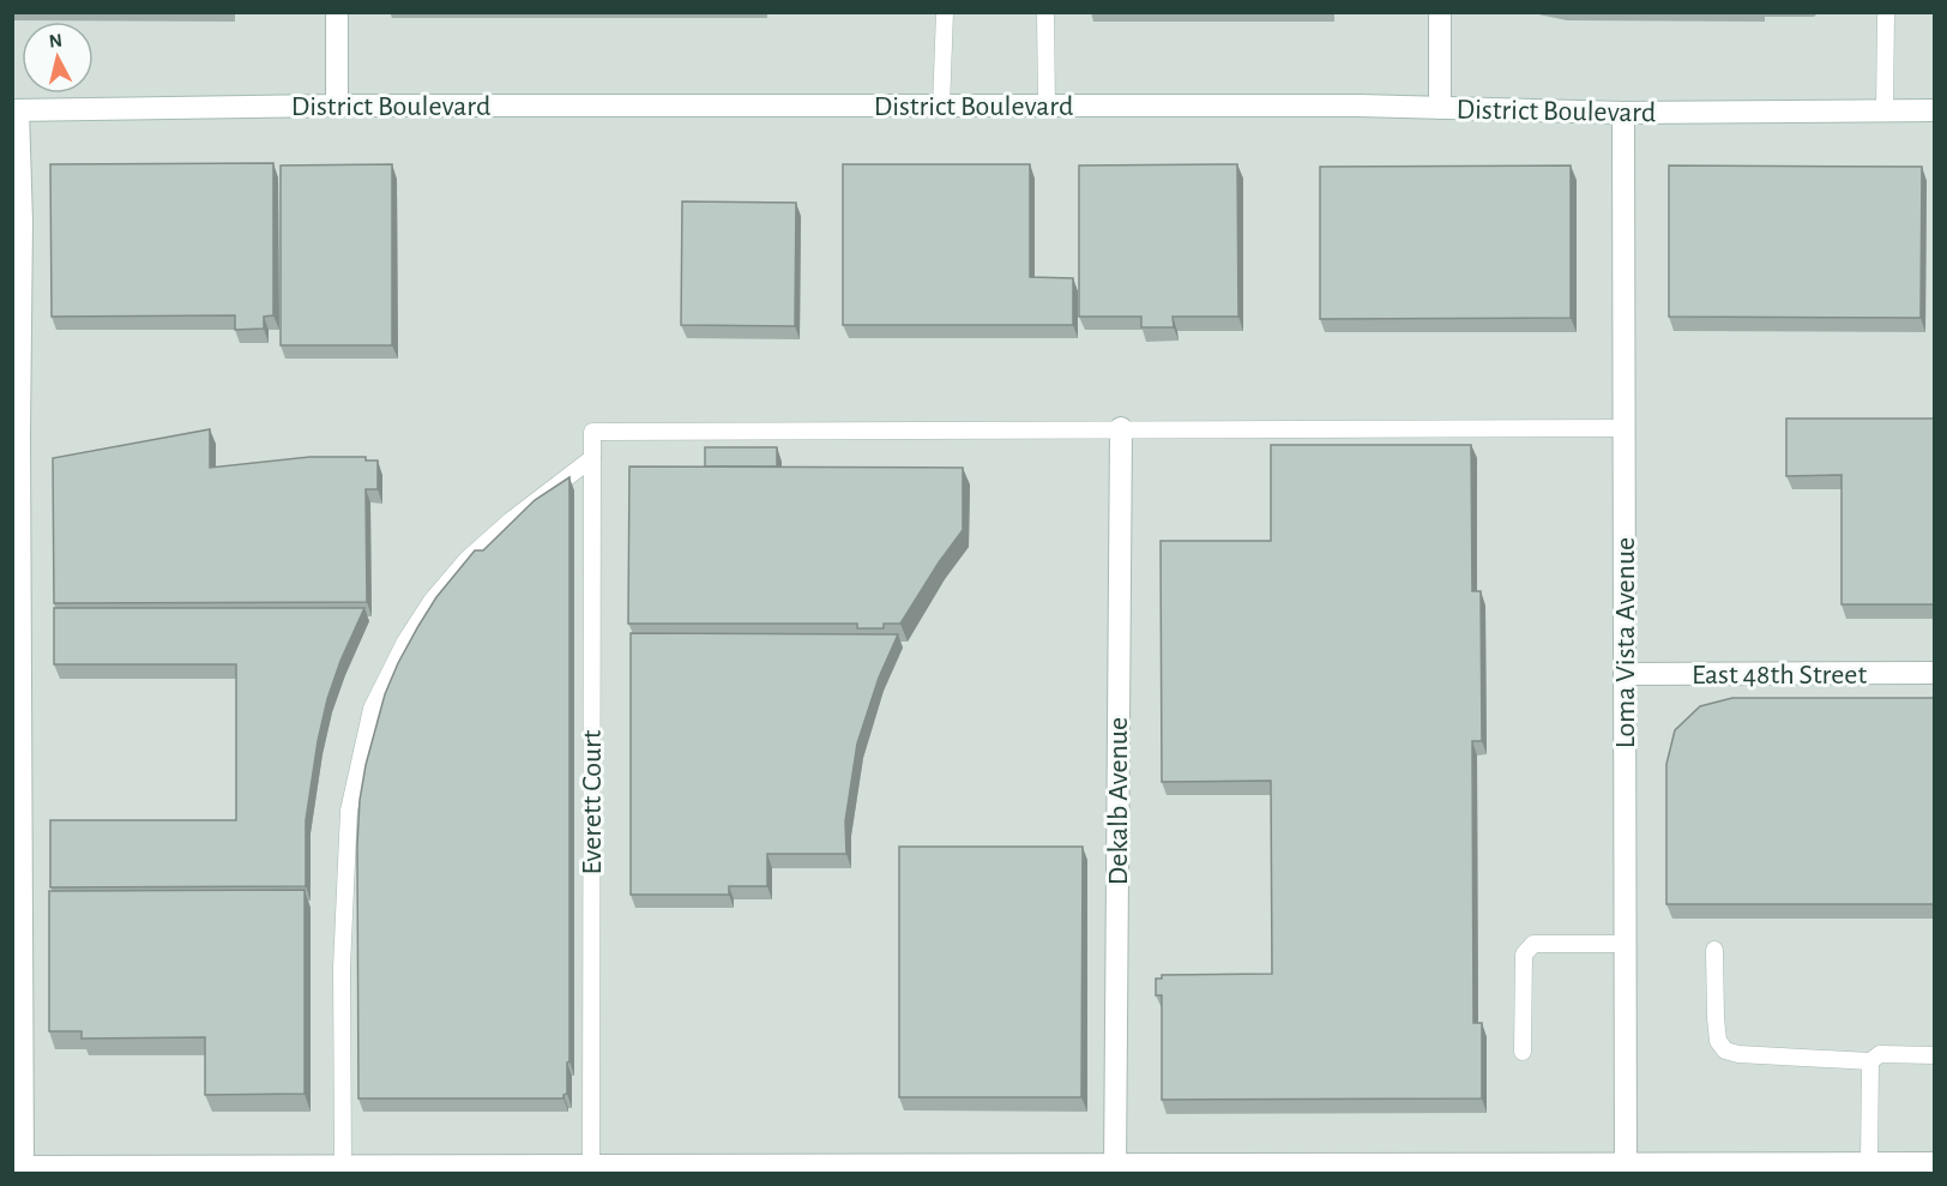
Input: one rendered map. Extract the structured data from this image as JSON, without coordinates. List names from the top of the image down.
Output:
{
  "streets": {
    "street": [
      "District Boulevard",
      "Loma Vista Avenue",
      "East 48th Street",
      "Dekalb Avenue"
    ],
    "lane": ["Everett Court"]
  },
  "crossings": [
    ["District Boulevard", "Loma Vista Avenue"],
    ["Loma Vista Avenue", "East 48th Street"],
    ["Dekalb Avenue", "Everett Court"]
  ],
  "north": "top"
}
